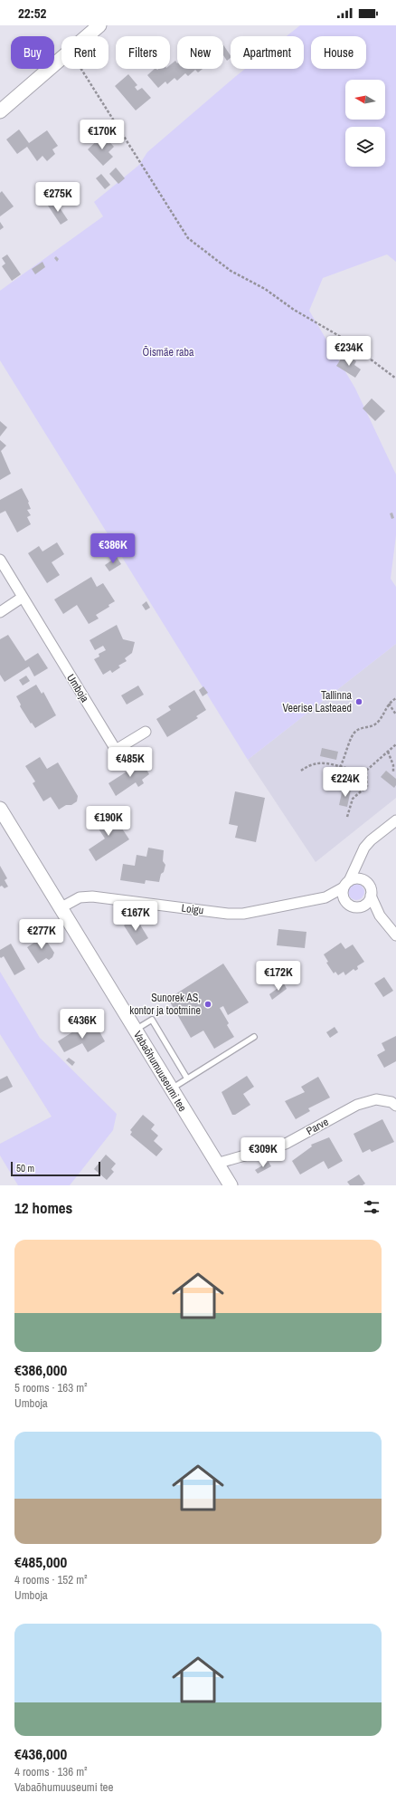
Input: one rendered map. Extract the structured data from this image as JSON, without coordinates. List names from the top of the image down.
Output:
{
  "streets": {
    "street": [
      "Umboja",
      "Loigu",
      "Vabaõhumuuseumi tee",
      "Parve"
    ]
  },
  "crossings": [
    ["Loigu", "Vabaõhumuuseumi tee"],
    ["Vabaõhumuuseumi tee", "Parve"]
  ],
  "parks": ["Õismäe raba"],
  "places": ["Tallinna Veerise Lasteaed", "Sunorek AS, kontor ja tootmine"],
  "scale_bar": "50 m",
  "north": "left",
  "page": {
    "status": "22:52",
    "chip": [
      "Buy",
      "Rent",
      "Filters",
      "New",
      "Apartment",
      "House"
    ],
    "price": [
      "€170K",
      "€275K",
      "€234K",
      "€386K",
      "€485K",
      "€224K",
      "€190K",
      "€167K",
      "€277K",
      "€172K",
      "€436K",
      "€309K"
    ],
    "scale": "50 m",
    "heading": "12 homes",
    "list": [
      {
        "name": "€386,000",
        "note": "5 rooms · 163 m² · Umboja"
      },
      {
        "name": "€485,000",
        "note": "4 rooms · 152 m² · Umboja"
      },
      {
        "name": "€436,000",
        "note": "4 rooms · 136 m² · Vabaõhumuuseumi tee"
      }
    ]
  }
}
